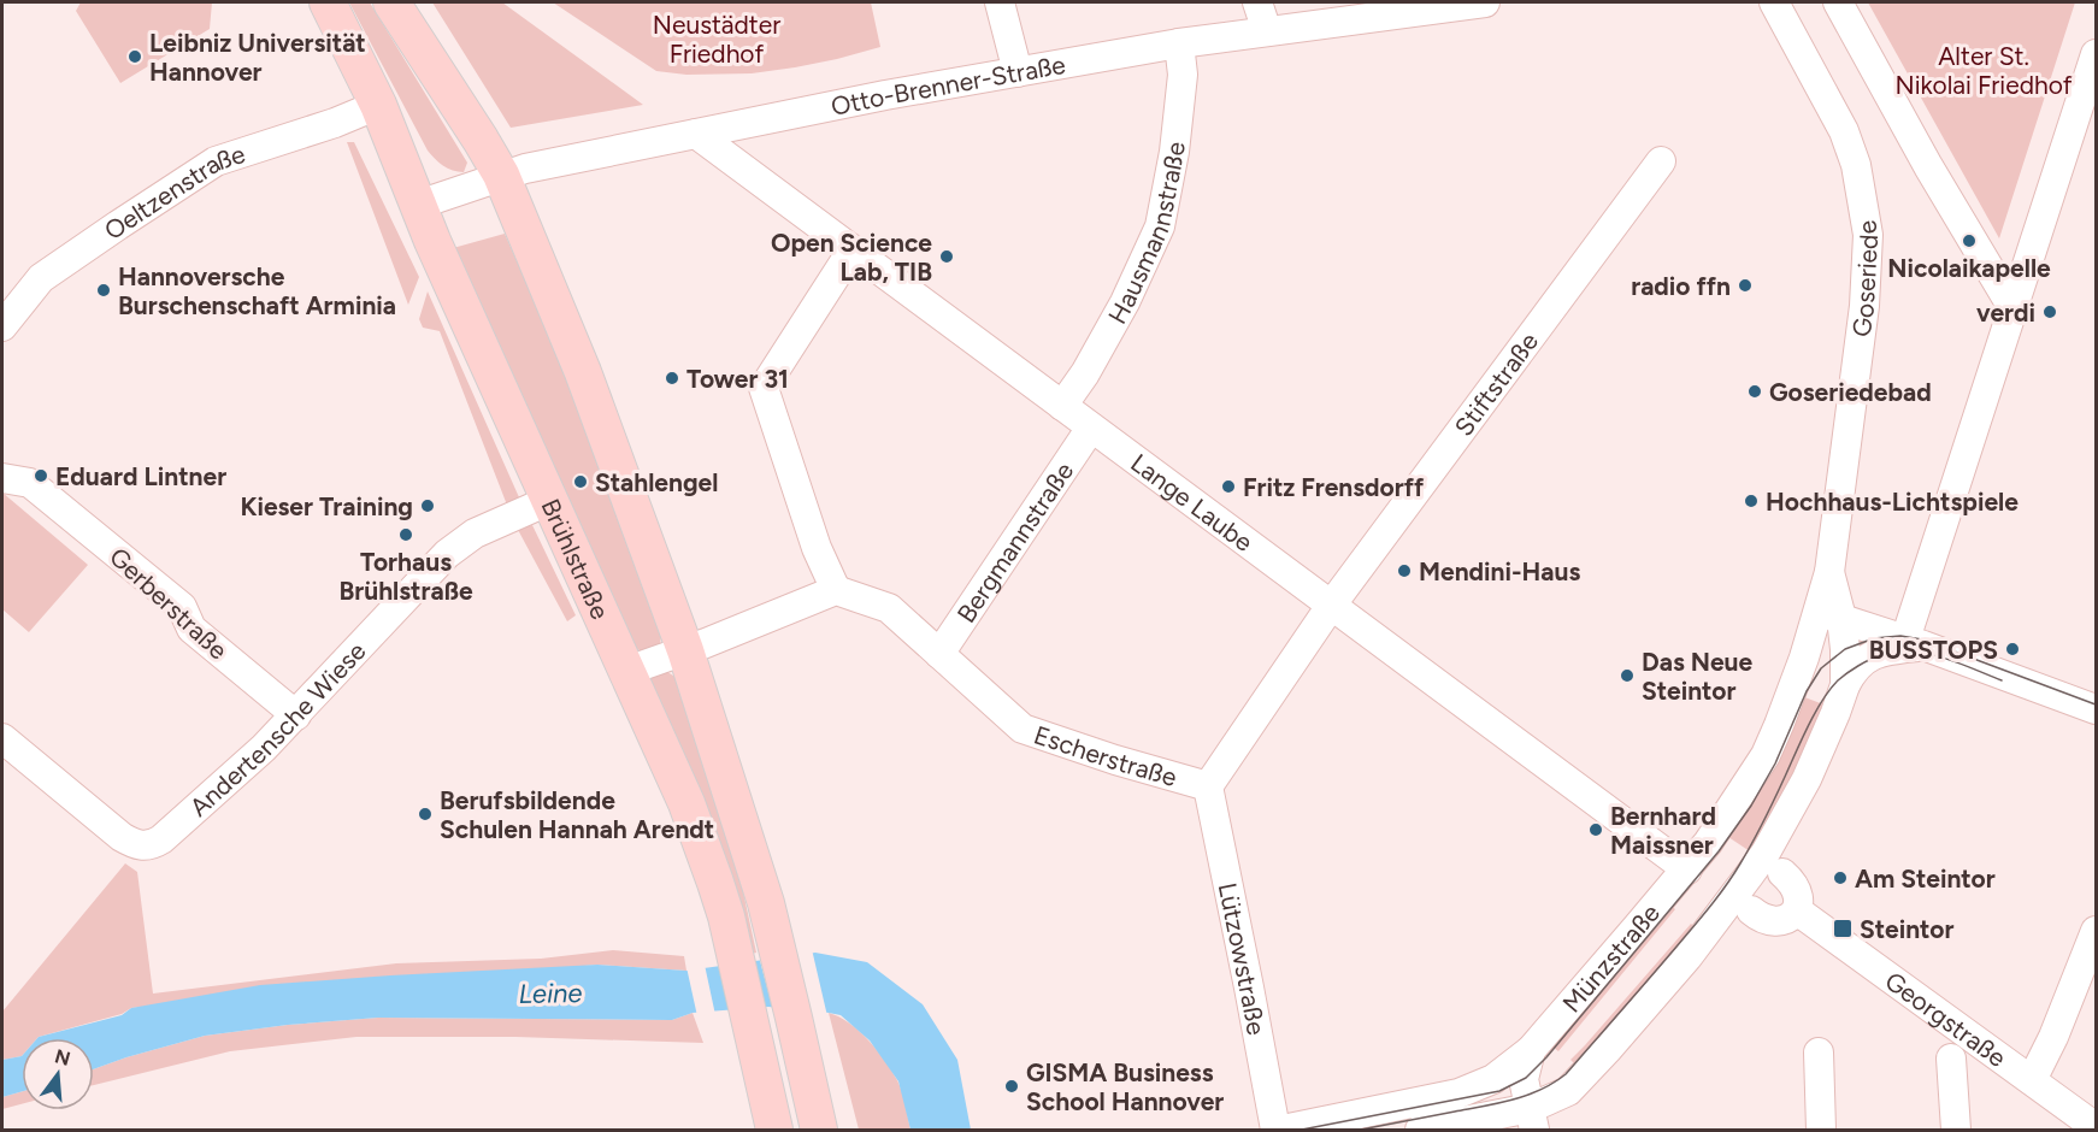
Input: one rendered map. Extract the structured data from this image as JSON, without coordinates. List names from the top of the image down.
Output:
{
  "streets": {
    "main road": ["Brühlstraße"],
    "street": [
      "Otto-Brenner-Straße",
      "Oeltzenstraße",
      "Hausmannstraße",
      "Goseriede",
      "Stiftstraße",
      "Lange Laube",
      "Bergmannstraße",
      "Gerberstraße",
      "Andertensche Wiese",
      "Escherstraße",
      "Münzstraße",
      "Lützowstraße",
      "Georgstraße"
    ]
  },
  "crossings": [
    ["Otto-Brenner-Straße", "Hausmannstraße"],
    ["Otto-Brenner-Straße", "Lange Laube"],
    ["Otto-Brenner-Straße", "Brühlstraße"],
    ["Oeltzenstraße", "Brühlstraße"],
    ["Hausmannstraße", "Lange Laube"],
    ["Goseriede", "Lange Laube"],
    ["Goseriede", "Münzstraße"],
    ["Stiftstraße", "Lange Laube"],
    ["Stiftstraße", "Escherstraße"],
    ["Lange Laube", "Bergmannstraße"],
    ["Lange Laube", "Escherstraße"],
    ["Lange Laube", "Münzstraße"],
    ["Bergmannstraße", "Escherstraße"],
    ["Brühlstraße", "Andertensche Wiese"],
    ["Gerberstraße", "Andertensche Wiese"],
    ["Escherstraße", "Lützowstraße"]
  ],
  "water": ["Leine"],
  "parks": ["Neustädter Friedhof", "Alter St. Nikolai Friedhof"],
  "places": {
    "other": [
      "Leibniz Universität Hannover",
      "Nicolaikapelle",
      "Open Science Lab, TIB",
      "radio ffn",
      "Hannoversche Burschenschaft Arminia",
      "verdi",
      "Tower 31",
      "Goseriedebad",
      "Eduard Lintner",
      "Stahlengel",
      "Fritz Frensdorff",
      "Hochhaus-Lichtspiele",
      "Kieser Training",
      "Torhaus Brühlstraße",
      "Mendini-Haus",
      "BUSSTOPS",
      "Das Neue Steintor",
      "Berufsbildende Schulen Hannah Arendt",
      "Bernhard Maissner",
      "Am Steintor",
      "GISMA Business School Hannover"
    ],
    "transit": ["Steintor"]
  },
  "north": "top"
}
